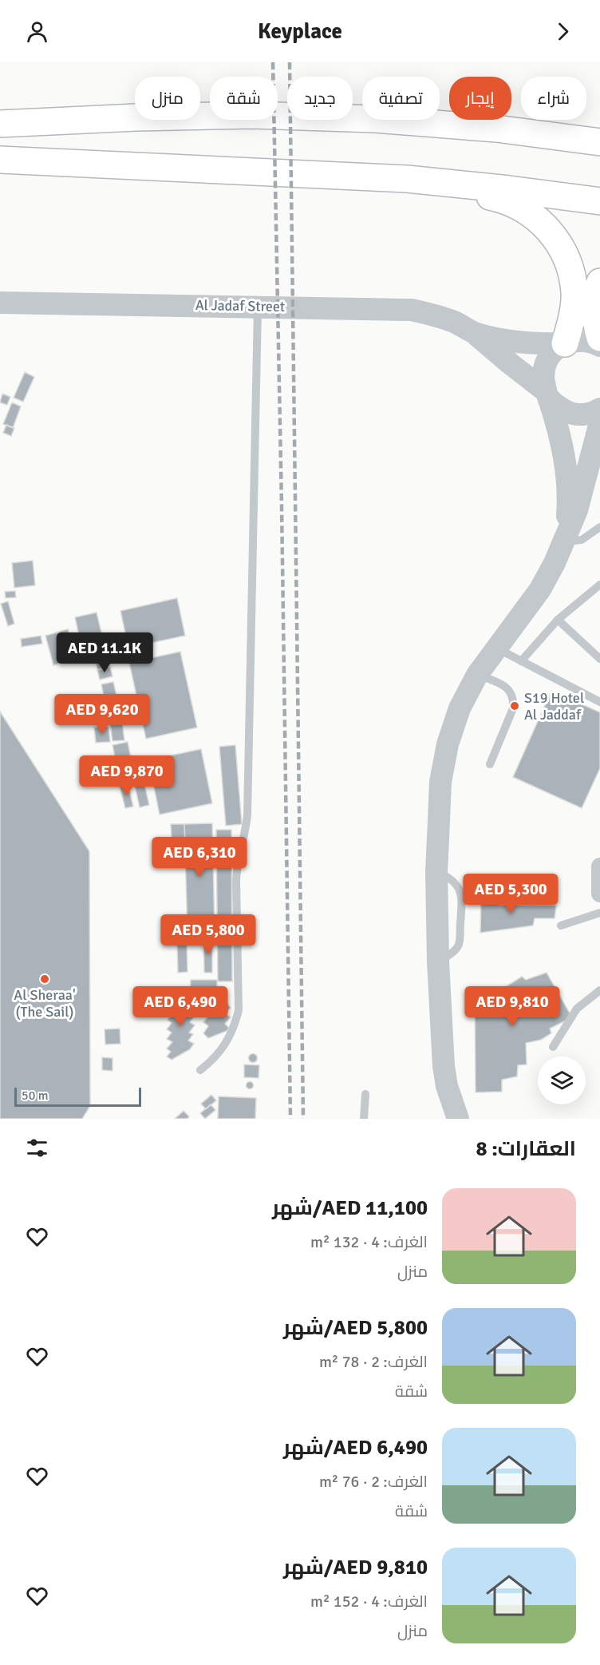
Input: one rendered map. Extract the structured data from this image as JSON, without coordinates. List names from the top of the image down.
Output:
{
  "streets": {
    "street": ["Al Jadaf Street"]
  },
  "places": ["S19 Hotel Al Jaddaf", "Al Sheraa' (The Sail)"],
  "scale_bar": "50 m",
  "page": {
    "header": "Keyplace",
    "chip": [
      "شراء",
      "إيجار",
      "تصفية",
      "جديد",
      "شقة",
      "منزل"
    ],
    "price": [
      "AED 11.1K",
      "AED 9,620",
      "AED 9,870",
      "AED 6,310",
      "AED 5,300",
      "AED 5,800",
      "AED 6,490",
      "AED 9,810"
    ],
    "scale": "50 m",
    "heading": "العقارات: 8",
    "list": [
      {
        "name": "AED 11,100/شهر",
        "note": "الغرف: 4 · 132 m² · منزل"
      },
      {
        "name": "AED 5,800/شهر",
        "note": "الغرف: 2 · 78 m² · شقة"
      },
      {
        "name": "AED 6,490/شهر",
        "note": "الغرف: 2 · 76 m² · شقة"
      },
      {
        "name": "AED 9,810/شهر",
        "note": "الغرف: 4 · 152 m² · منزل"
      }
    ]
  }
}
